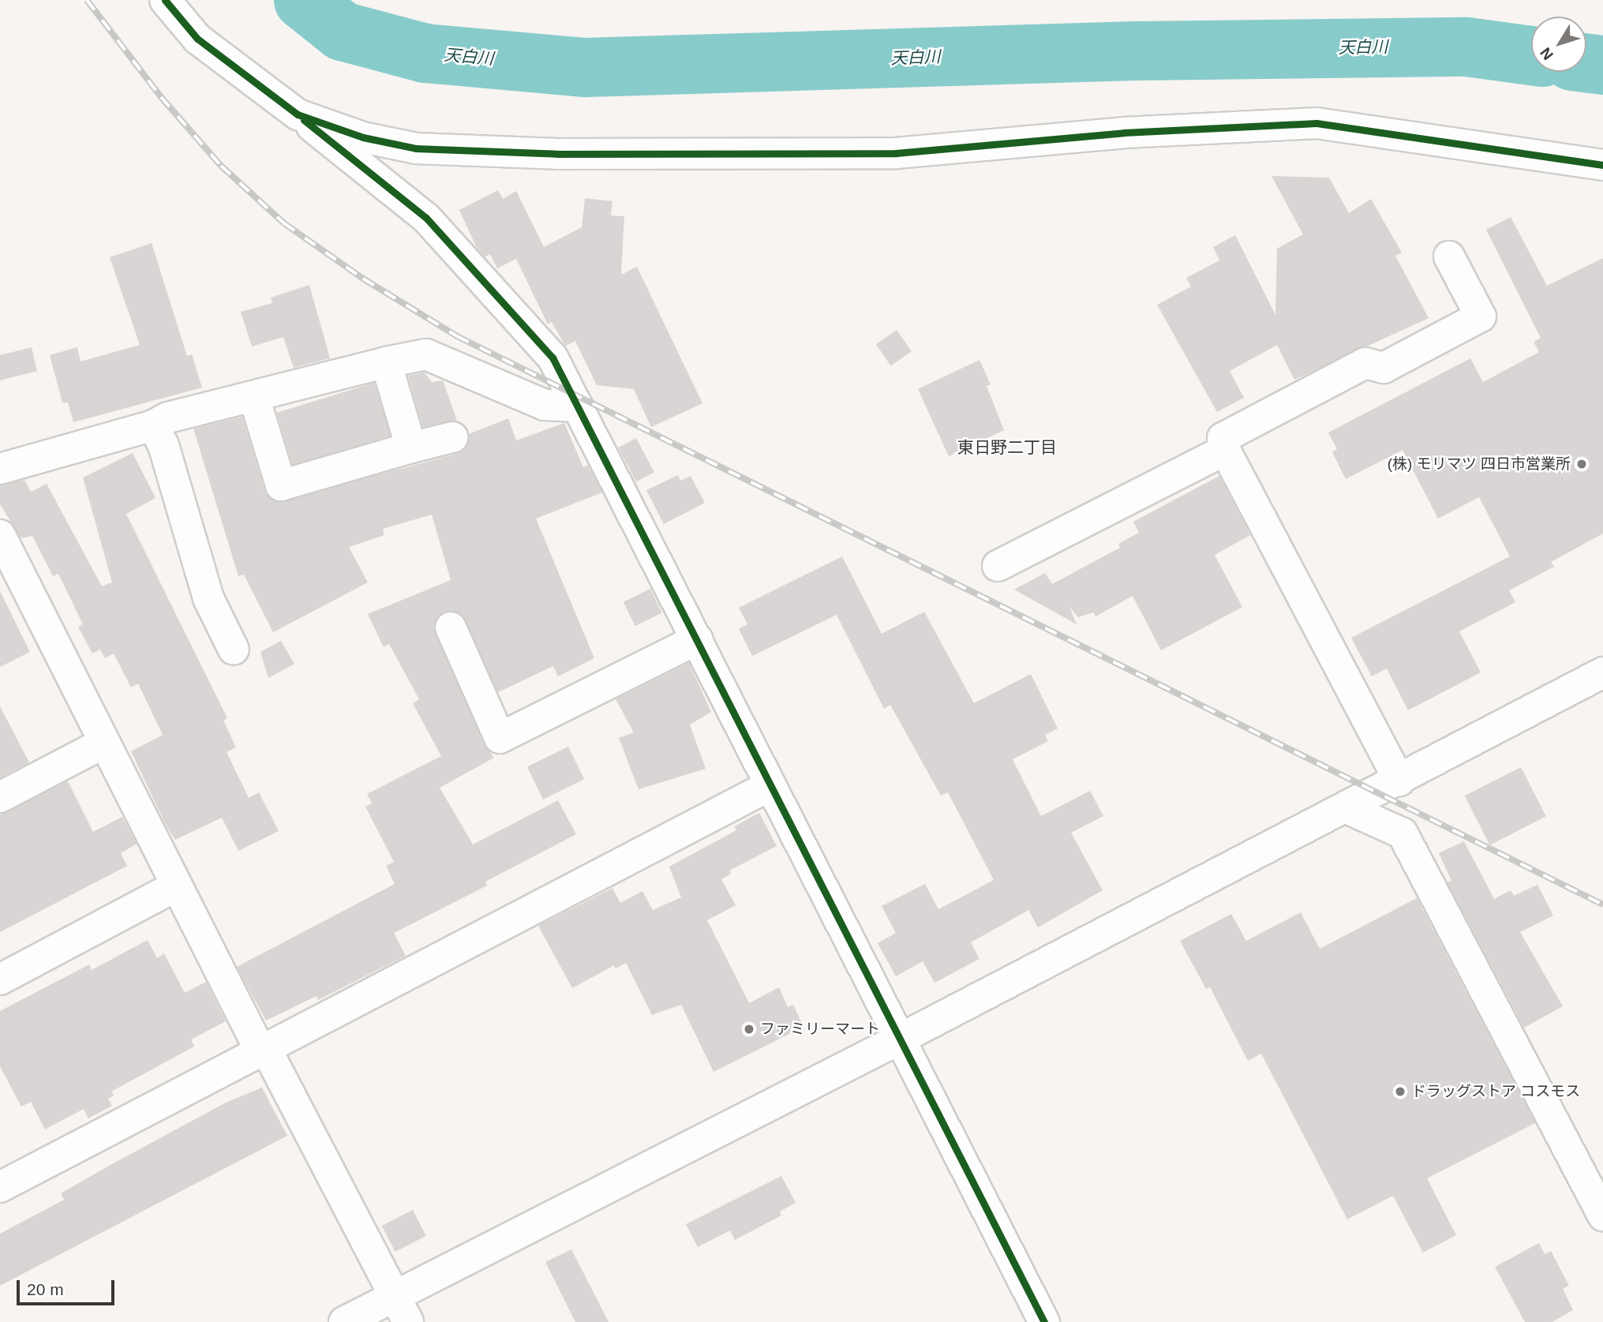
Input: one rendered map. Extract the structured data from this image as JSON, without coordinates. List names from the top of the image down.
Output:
{
  "districts": ["東日野二丁目"],
  "water": ["天白川"],
  "places": ["(株) モリマツ 四日市営業所", "ファミリーマート", "ドラッグストア コスモス"],
  "scale_bar": "20 m",
  "north": "bottom left"
}
